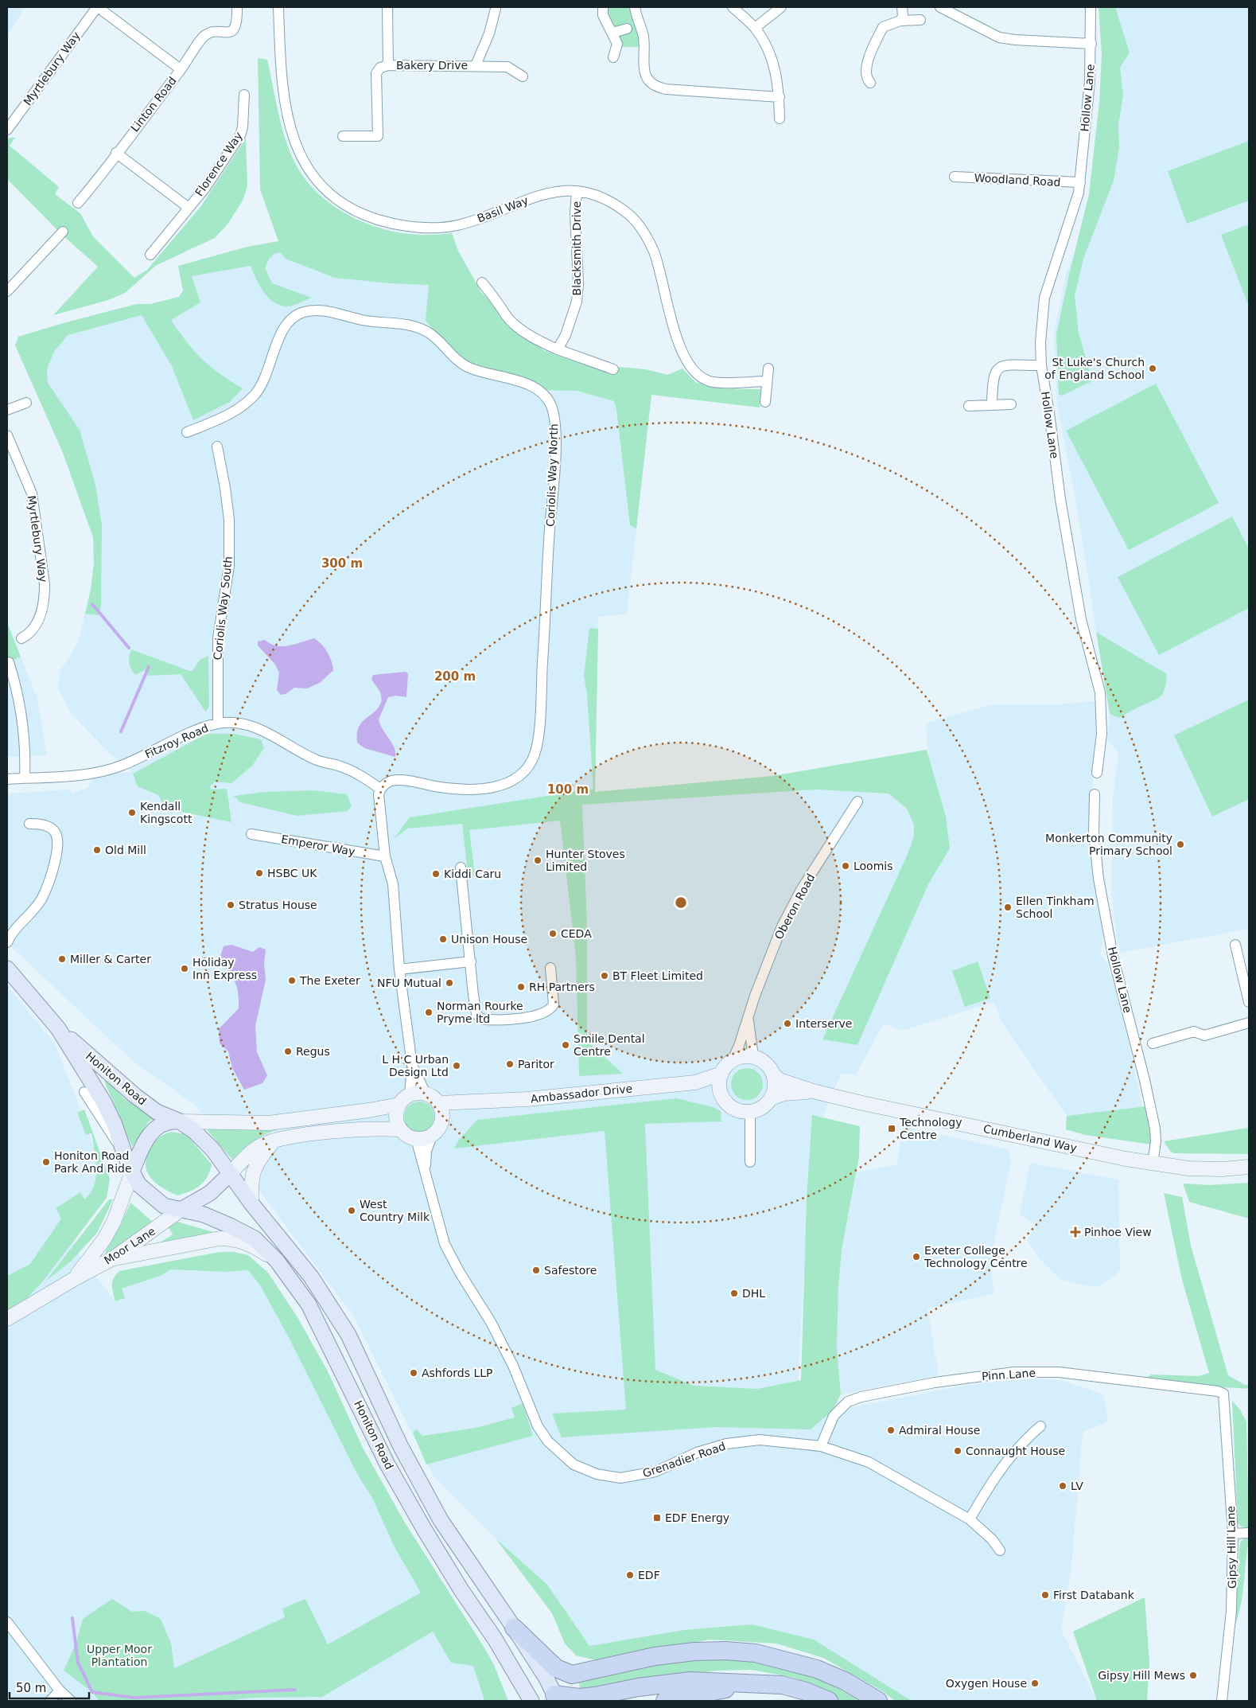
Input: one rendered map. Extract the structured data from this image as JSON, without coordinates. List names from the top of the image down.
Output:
{
  "streets": {
    "main road": [
      "Honiton Road",
      "Ambassador Drive",
      "Cumberland Way",
      "Moor Lane"
    ],
    "street": [
      "Bakery Drive",
      "Myrtlebury Way",
      "Hollow Lane",
      "Linton Road",
      "Florence Way",
      "Woodland Road",
      "Basil Way",
      "Blacksmith Drive",
      "Coriolis Way North",
      "Coriolis Way South",
      "Fitzroy Road",
      "Emperor Way",
      "Oberon Road",
      "Pinn Lane",
      "Grenadier Road",
      "Gipsy Hill Lane"
    ]
  },
  "crossings": [
    ["Myrtlebury Way", "Linton Road"],
    ["Hollow Lane", "Woodland Road"],
    ["Hollow Lane", "Cumberland Way"],
    ["Linton Road", "Florence Way"],
    ["Basil Way", "Blacksmith Drive"],
    ["Coriolis Way North", "Fitzroy Road"],
    ["Coriolis Way South", "Fitzroy Road"],
    ["Oberon Road", "Ambassador Drive"],
    ["Oberon Road", "Cumberland Way"],
    ["Honiton Road", "Moor Lane"],
    ["Ambassador Drive", "Cumberland Way"],
    ["Ambassador Drive", "Grenadier Road"],
    ["Pinn Lane", "Grenadier Road"],
    ["Pinn Lane", "Gipsy Hill Lane"]
  ],
  "parks": ["Upper Moor Plantation"],
  "places": {
    "other": [
      "St Luke's Church of England School",
      "Kendall Kingscott",
      "Monkerton Community Primary School",
      "Old Mill",
      "Hunter Stoves Limited",
      "Loomis",
      "HSBC UK",
      "Kiddi Caru",
      "Stratus House",
      "Ellen Tinkham School",
      "CEDA",
      "Unison House",
      "Miller & Carter",
      "Holiday Inn Express",
      "BT Fleet Limited",
      "The Exeter",
      "NFU Mutual",
      "RH Partners",
      "Norman Rourke Pryme ltd",
      "Interserve",
      "Smile Dental Centre",
      "Regus",
      "Paritor",
      "L H C Urban Design Ltd",
      "Honiton Road Park And Ride",
      "West Country Milk",
      "Exeter College Technology Centre",
      "Safestore",
      "DHL",
      "Ashfords LLP",
      "Admiral House",
      "Connaught House",
      "LV",
      "EDF",
      "First Databank",
      "Gipsy Hill Mews",
      "Oxygen House"
    ],
    "transit": ["Technology Centre", "EDF Energy"],
    "health": ["Pinhoe View"]
  },
  "scale_bar": "50 m",
  "rings": ["300 m", "200 m", "100 m"]
}
